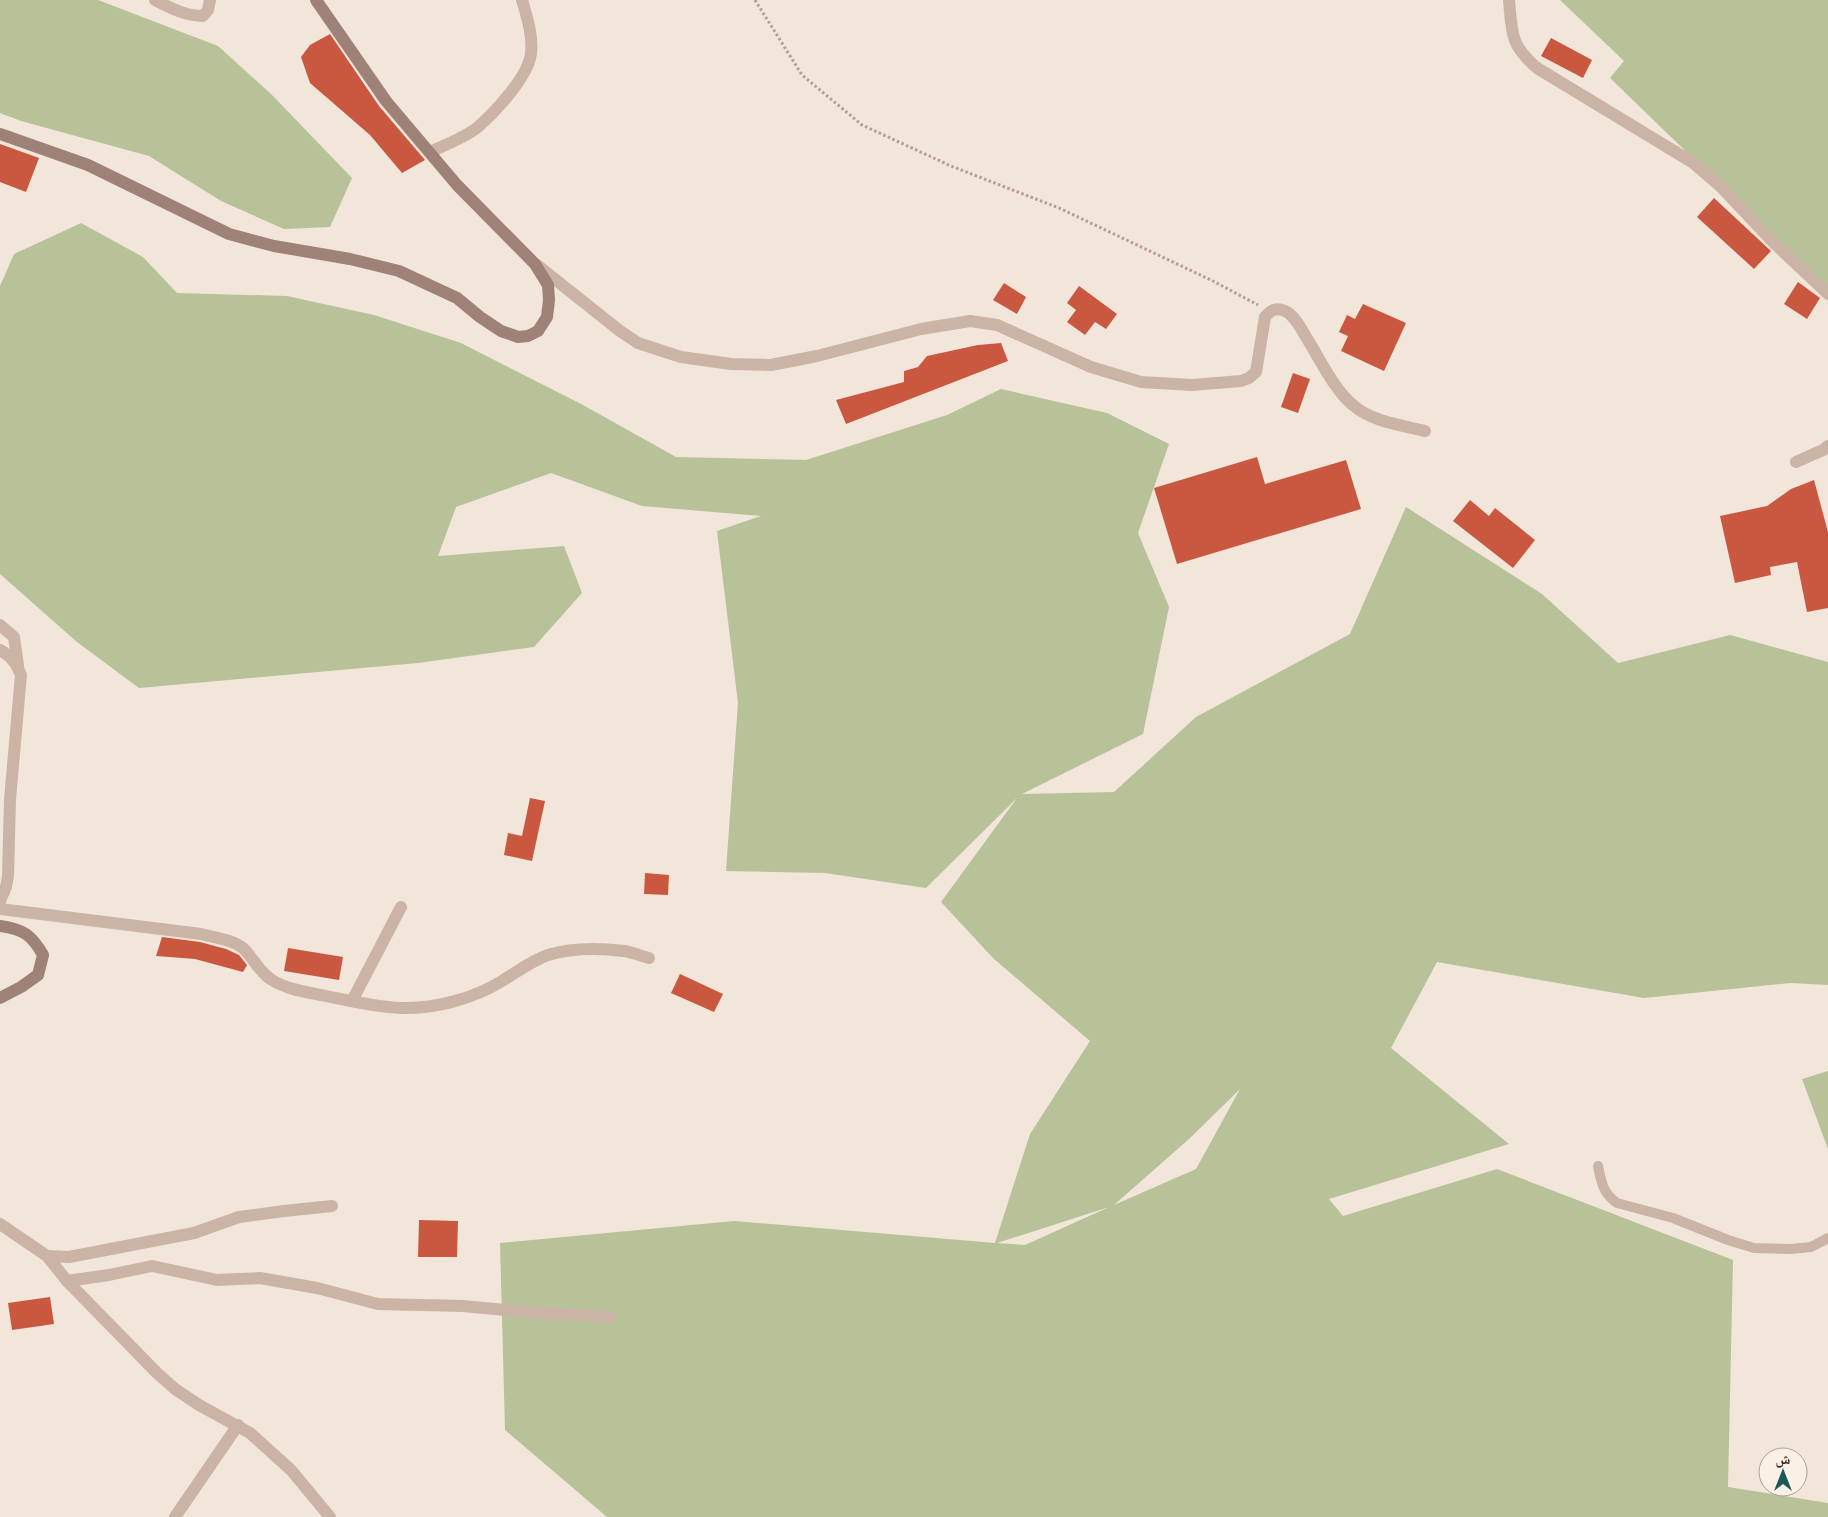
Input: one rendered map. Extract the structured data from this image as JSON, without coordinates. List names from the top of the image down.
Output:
{
  "north": "top"
}
